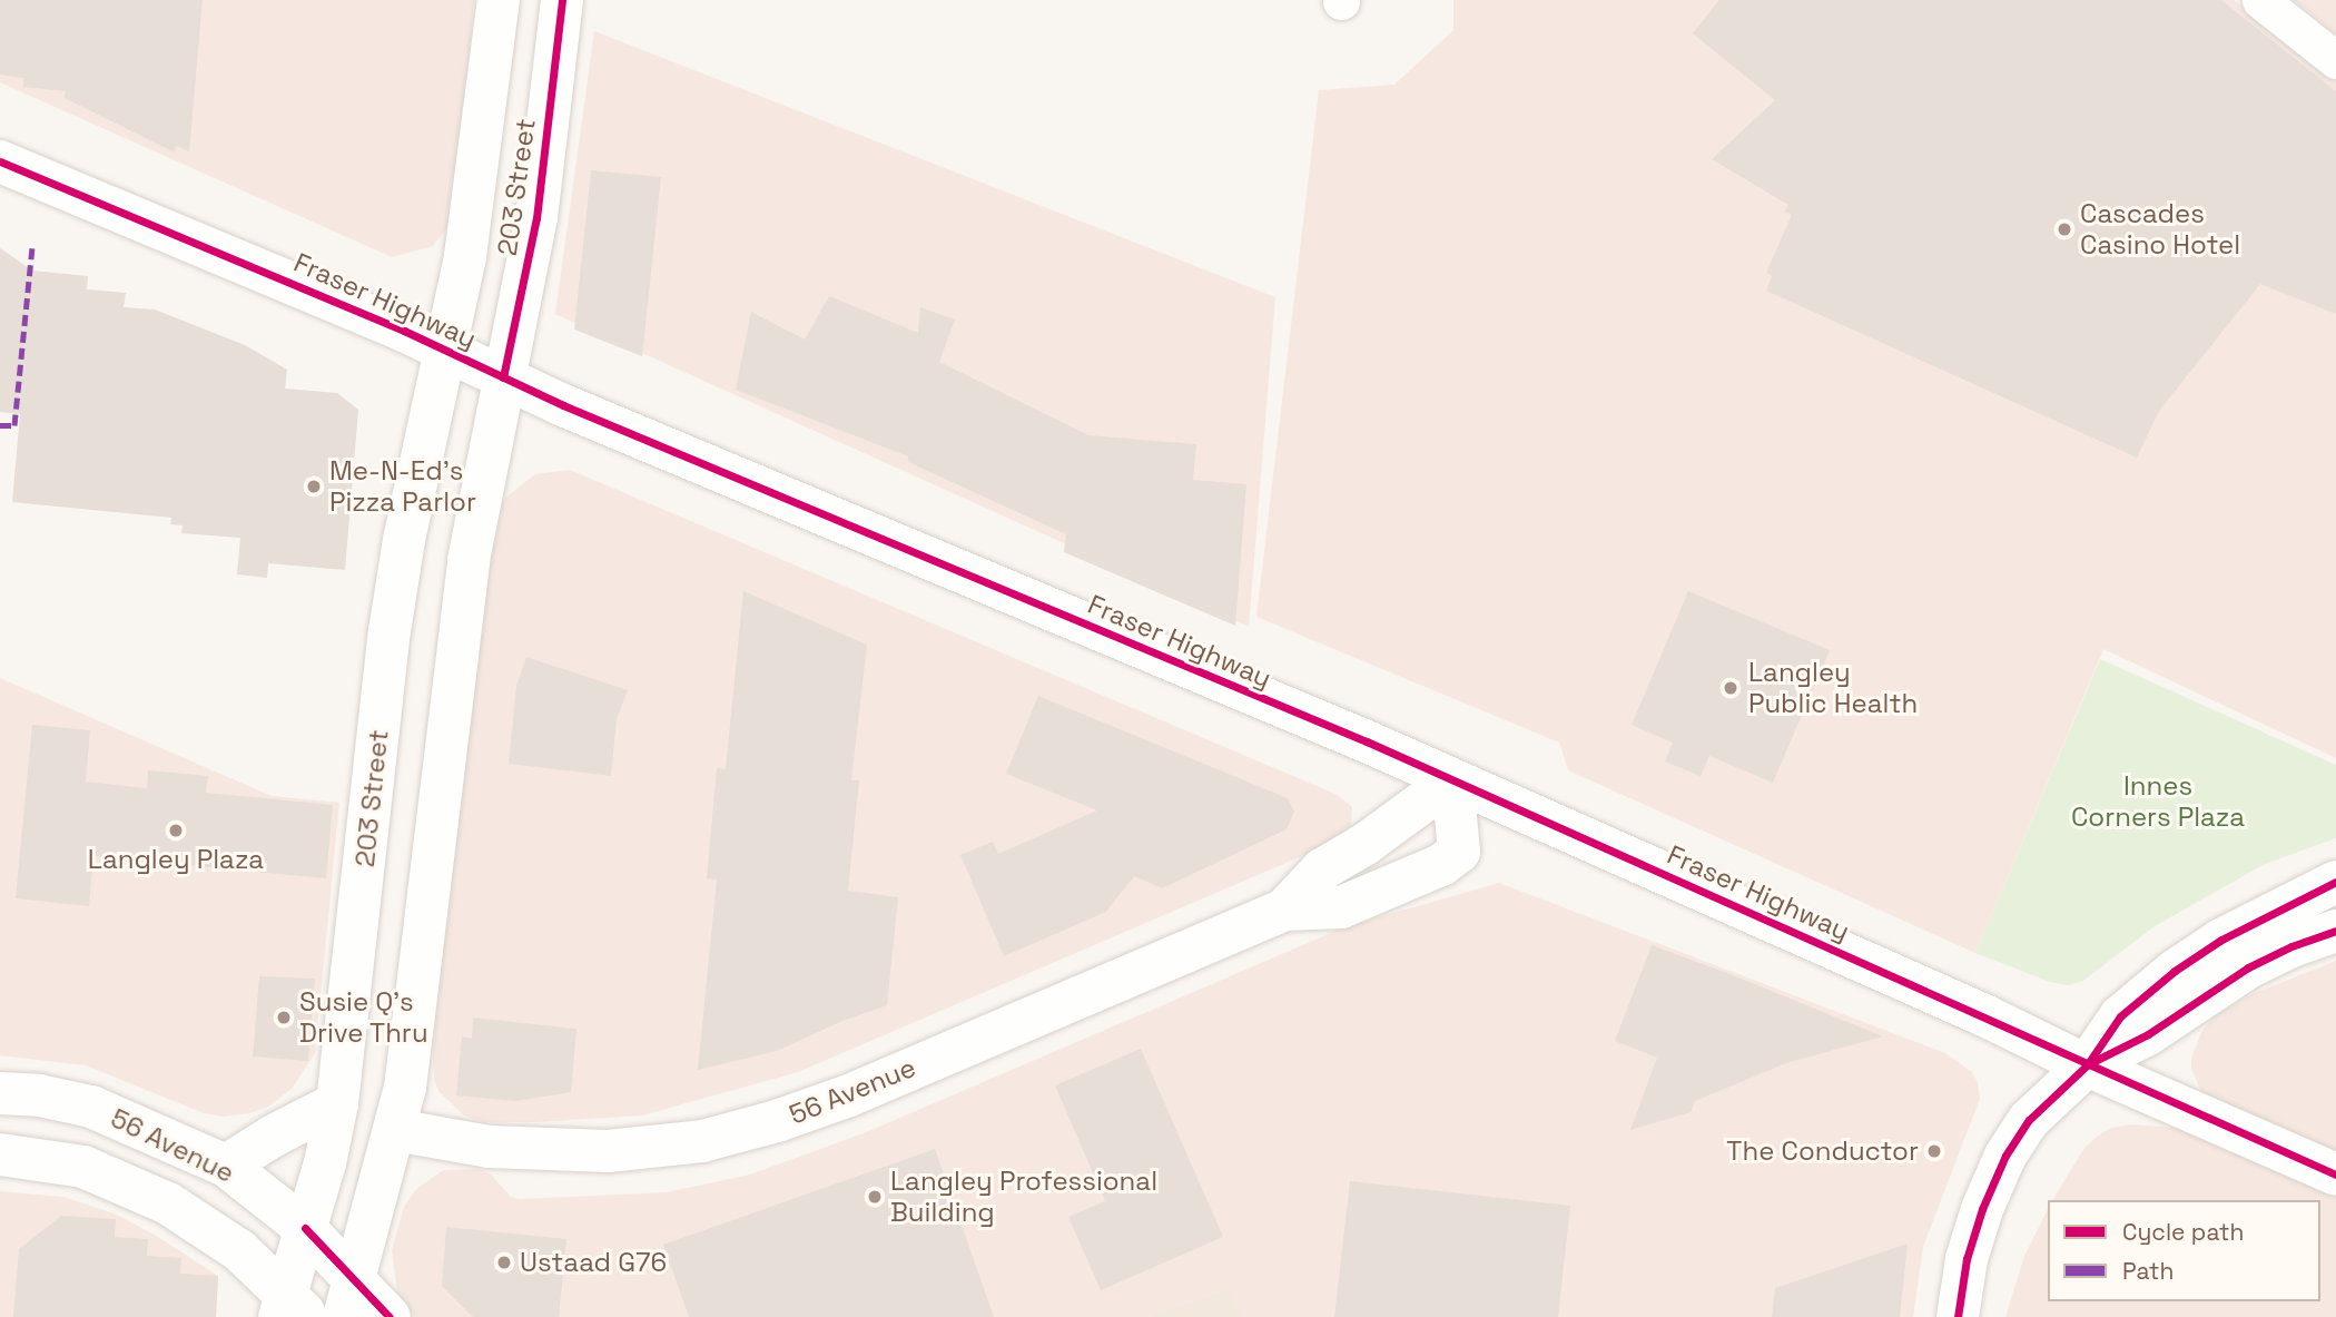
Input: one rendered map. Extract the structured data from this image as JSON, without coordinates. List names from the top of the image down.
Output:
{
  "streets": {
    "main road": ["203 Street", "Fraser Highway", "56 Avenue"]
  },
  "crossings": [
    ["203 Street", "Fraser Highway"],
    ["203 Street", "56 Avenue"],
    ["Fraser Highway", "56 Avenue"]
  ],
  "parks": ["Innes Corners Plaza"],
  "places": [
    "Cascades Casino Hotel",
    "Me-N-Ed's Pizza Parlor",
    "Langley Public Health",
    "Langley Plaza",
    "Susie Q's Drive Thru",
    "The Conductor",
    "Langley Professional Building",
    "Ustaad G76"
  ],
  "legend": ["Cycle path", "Path"]
}
